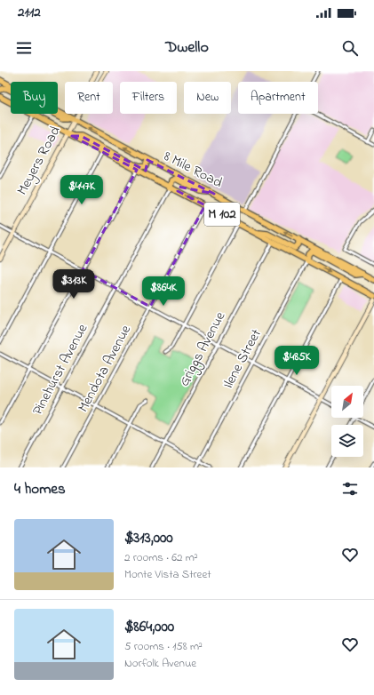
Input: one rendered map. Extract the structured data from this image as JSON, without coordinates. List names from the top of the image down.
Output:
{
  "streets": {
    "highway": ["8 Mile Road", "M 102"],
    "street": [
      "Meyers Road",
      "Griggs Avenue",
      "Ilene Street",
      "Mendota Avenue",
      "Pinehurst Avenue"
    ]
  },
  "crossings": [
    ["Meyers Road", "8 Mile Road"],
    ["8 Mile Road", "Griggs Avenue"],
    ["8 Mile Road", "Ilene Street"],
    ["8 Mile Road", "Mendota Avenue"],
    ["8 Mile Road", "Pinehurst Avenue"]
  ],
  "north": "top right",
  "page": {
    "status": "21:12",
    "header": "Dwello",
    "chip": [
      "Buy",
      "Rent",
      "Filters",
      "New",
      "Apartment"
    ],
    "price": [
      "$447K",
      "$313K",
      "$864K",
      "$485K"
    ],
    "heading": "4 homes",
    "list": [
      {
        "name": "$313,000",
        "note": "2 rooms · 62 m² · Monte Vista Street"
      },
      {
        "name": "$864,000",
        "note": "5 rooms · 158 m² · Norfolk Avenue"
      }
    ]
  }
}
